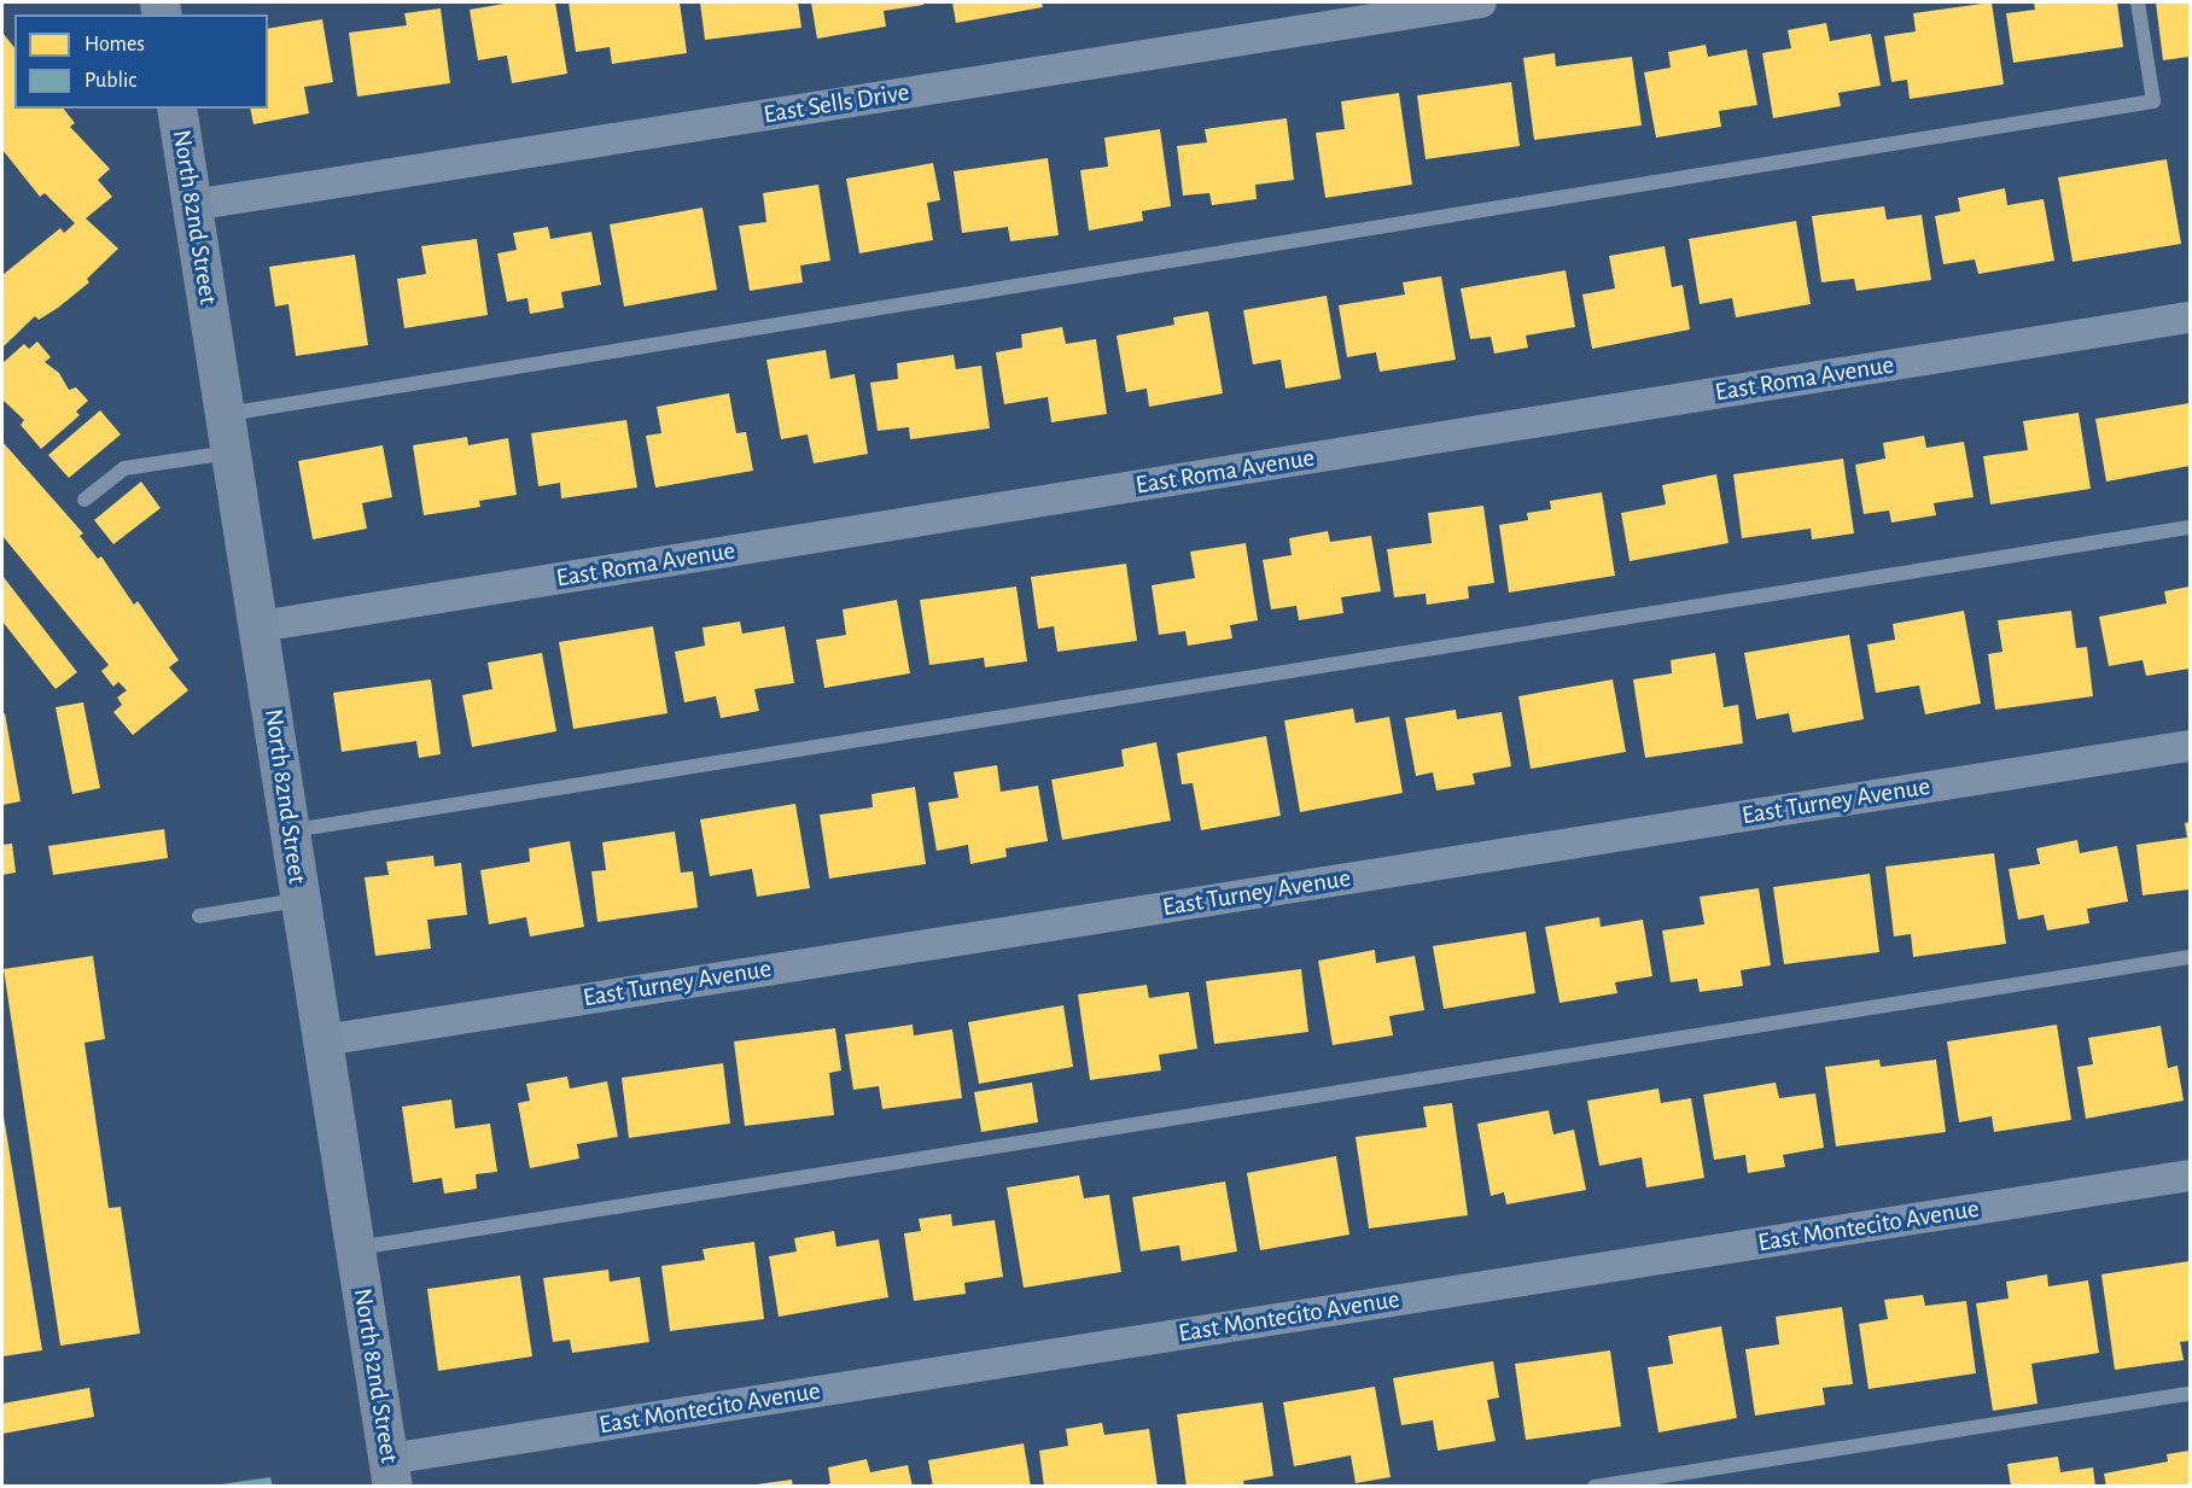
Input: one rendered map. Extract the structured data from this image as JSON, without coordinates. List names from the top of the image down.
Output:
{
  "streets": {
    "street": [
      "East Sells Drive",
      "North 82nd Street",
      "East Roma Avenue",
      "East Turney Avenue",
      "East Montecito Avenue"
    ]
  },
  "crossings": [
    ["East Sells Drive", "North 82nd Street"],
    ["North 82nd Street", "East Roma Avenue"],
    ["North 82nd Street", "East Turney Avenue"],
    ["North 82nd Street", "East Montecito Avenue"]
  ],
  "legend": ["Homes", "Public"]
}
